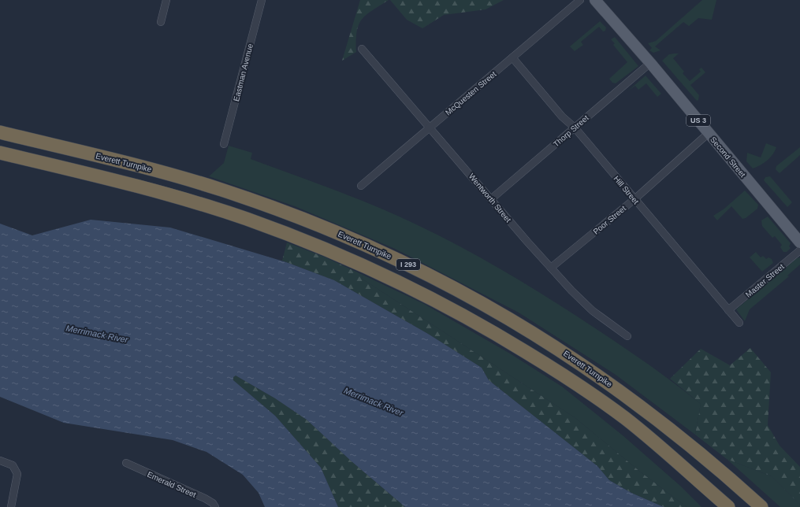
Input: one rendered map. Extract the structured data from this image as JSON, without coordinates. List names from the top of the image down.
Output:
{
  "streets": {
    "highway": ["Everett Turnpike", "I 293"],
    "main road": ["US 3", "Second Street"],
    "street": [
      "Eastman Avenue",
      "McQuesten Street",
      "Thorp Street",
      "Hill Street",
      "Wentworth Street",
      "Poor Street",
      "Master Street",
      "Emerald Street"
    ]
  },
  "crossings": [
    ["McQuesten Street", "Hill Street"],
    ["McQuesten Street", "Wentworth Street"],
    ["Thorp Street", "Second Street"],
    ["Thorp Street", "Hill Street"],
    ["Thorp Street", "Wentworth Street"],
    ["Second Street", "Poor Street"],
    ["Hill Street", "Poor Street"],
    ["Hill Street", "Master Street"],
    ["Wentworth Street", "Poor Street"]
  ],
  "water": ["Merrimack River"]
}
